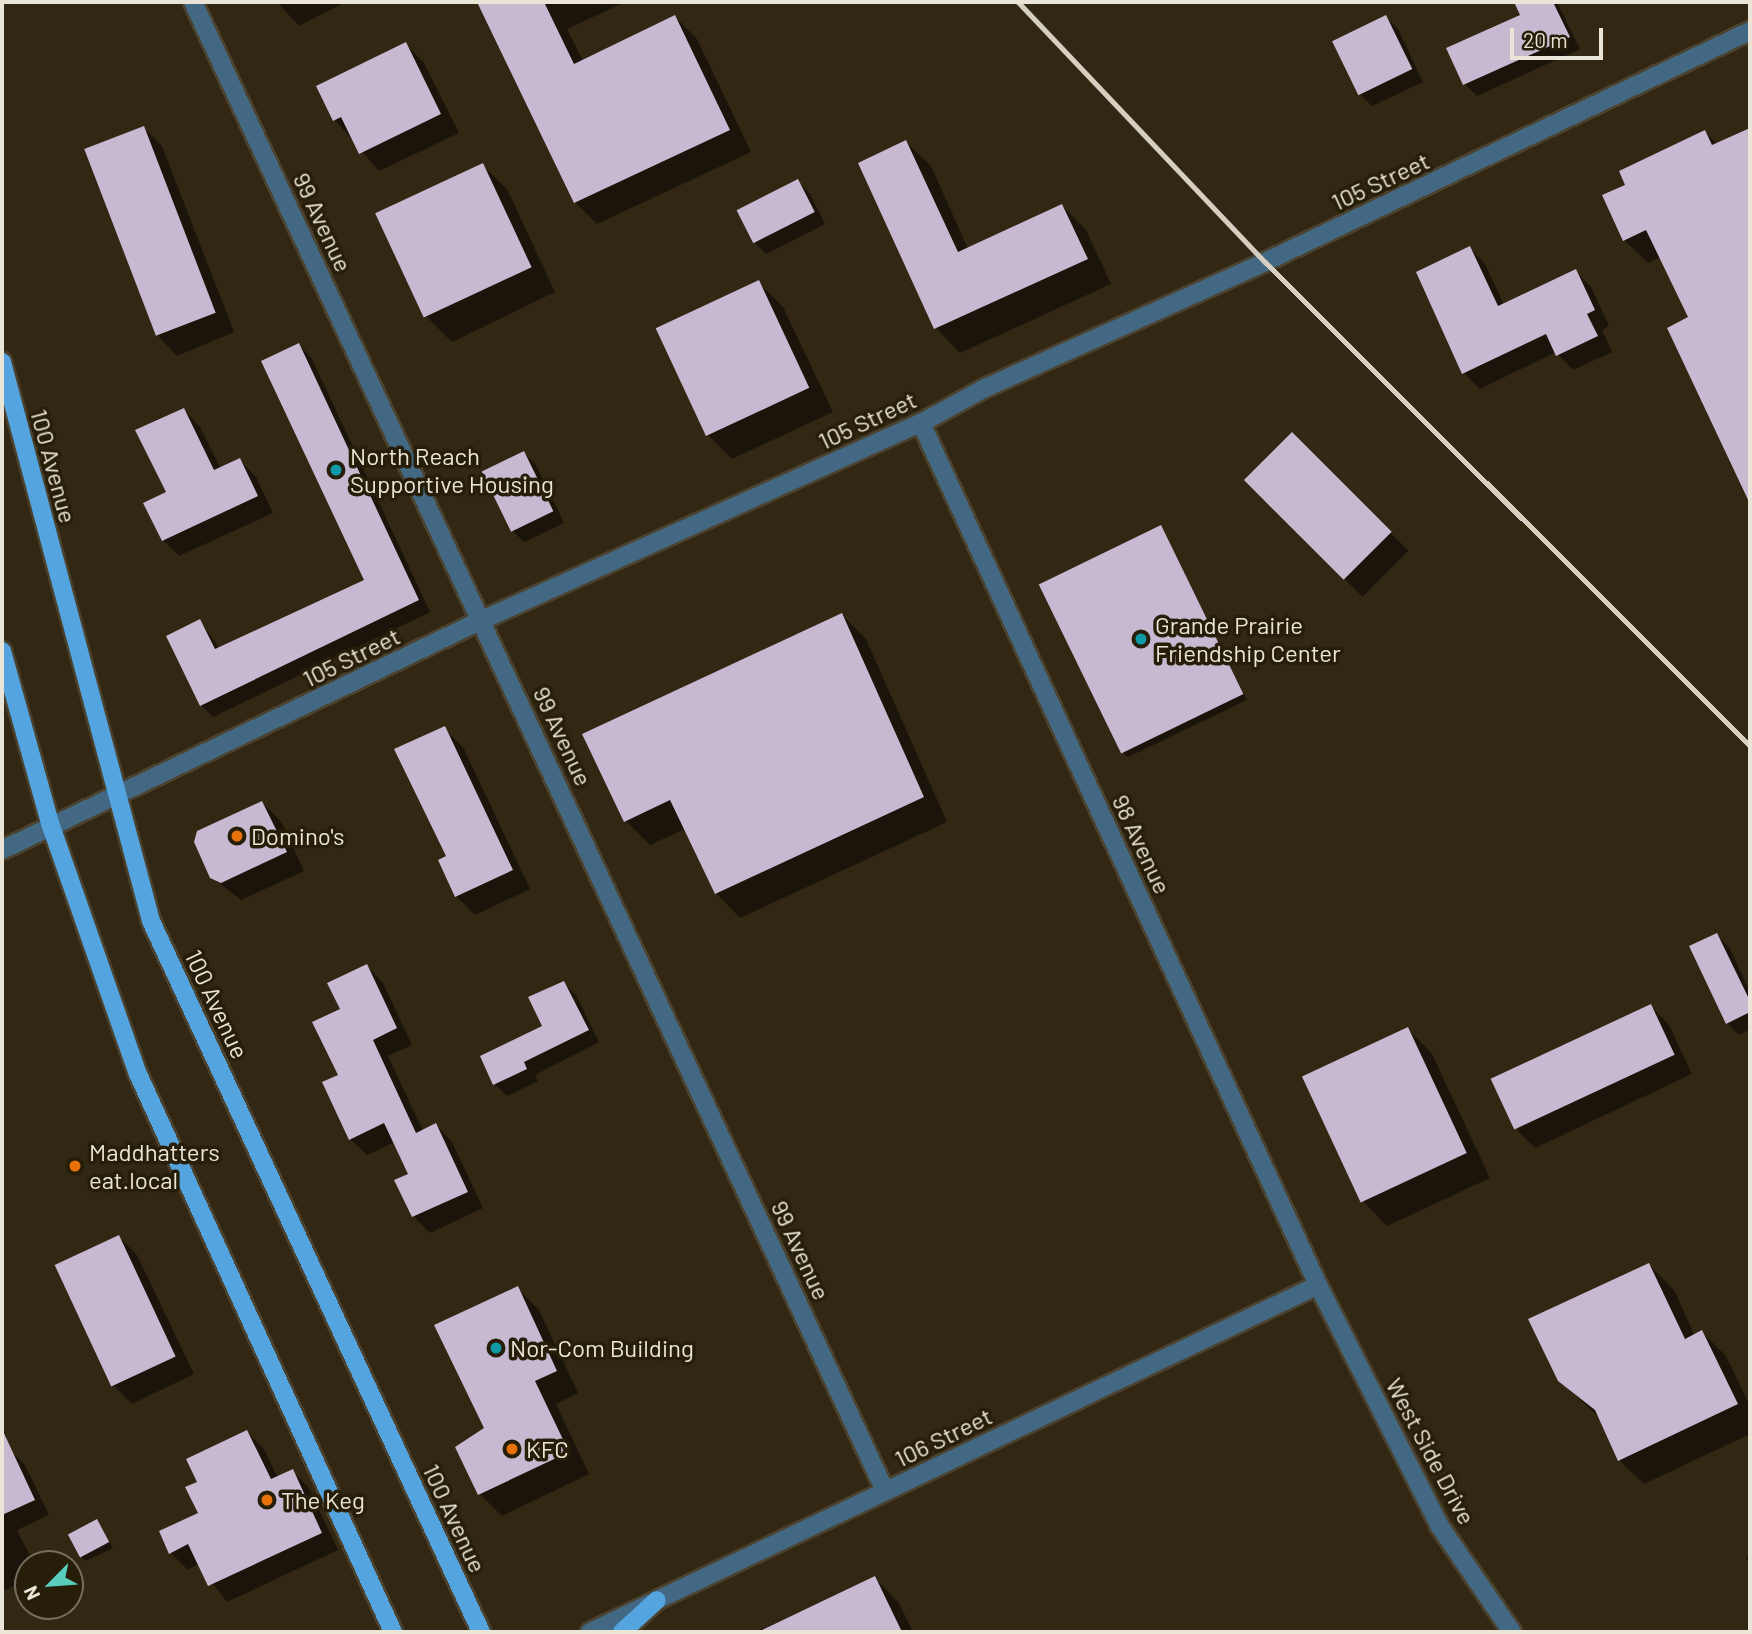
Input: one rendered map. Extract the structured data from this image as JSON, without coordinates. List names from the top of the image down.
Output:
{
  "streets": {
    "main road": ["100 Avenue"],
    "street": [
      "105 Street",
      "99 Avenue",
      "98 Avenue",
      "106 Street",
      "West Side Drive"
    ]
  },
  "crossings": [
    ["105 Street", "99 Avenue"],
    ["105 Street", "100 Avenue"],
    ["105 Street", "98 Avenue"],
    ["99 Avenue", "106 Street"],
    ["98 Avenue", "106 Street"],
    ["98 Avenue", "West Side Drive"],
    ["106 Street", "West Side Drive"]
  ],
  "places": [
    "North Reach Supportive Housing",
    "Grande Prairie Friendship Center",
    "Domino's",
    "Maddhatters eat.local",
    "Nor-Com Building",
    "KFC",
    "The Keg"
  ],
  "scale_bar": "20 m",
  "north": "bottom left"
}
